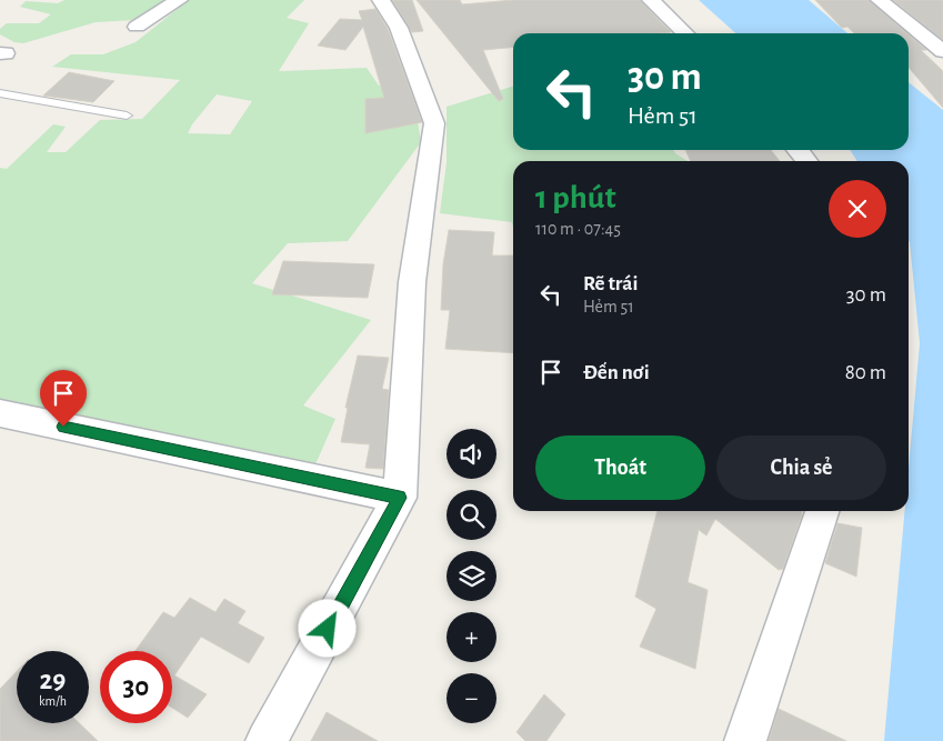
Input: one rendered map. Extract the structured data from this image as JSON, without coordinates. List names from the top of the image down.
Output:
{
  "page": {
    "turn": ["30 m", "Hẻm 51"],
    "heading": ["1 phút", "110 m · 07:45"],
    "list": [
      {
        "name": "Rẽ trái",
        "note": "Hẻm 51",
        "value": "30 m"
      },
      {
        "name": "Đến nơi",
        "value": "80 m"
      }
    ],
    "buttons": ["Thoát", "Chia sẻ"],
    "map_buttons": ["+", "−"],
    "speed": "29 km/h",
    "limit": "30"
  }
}
